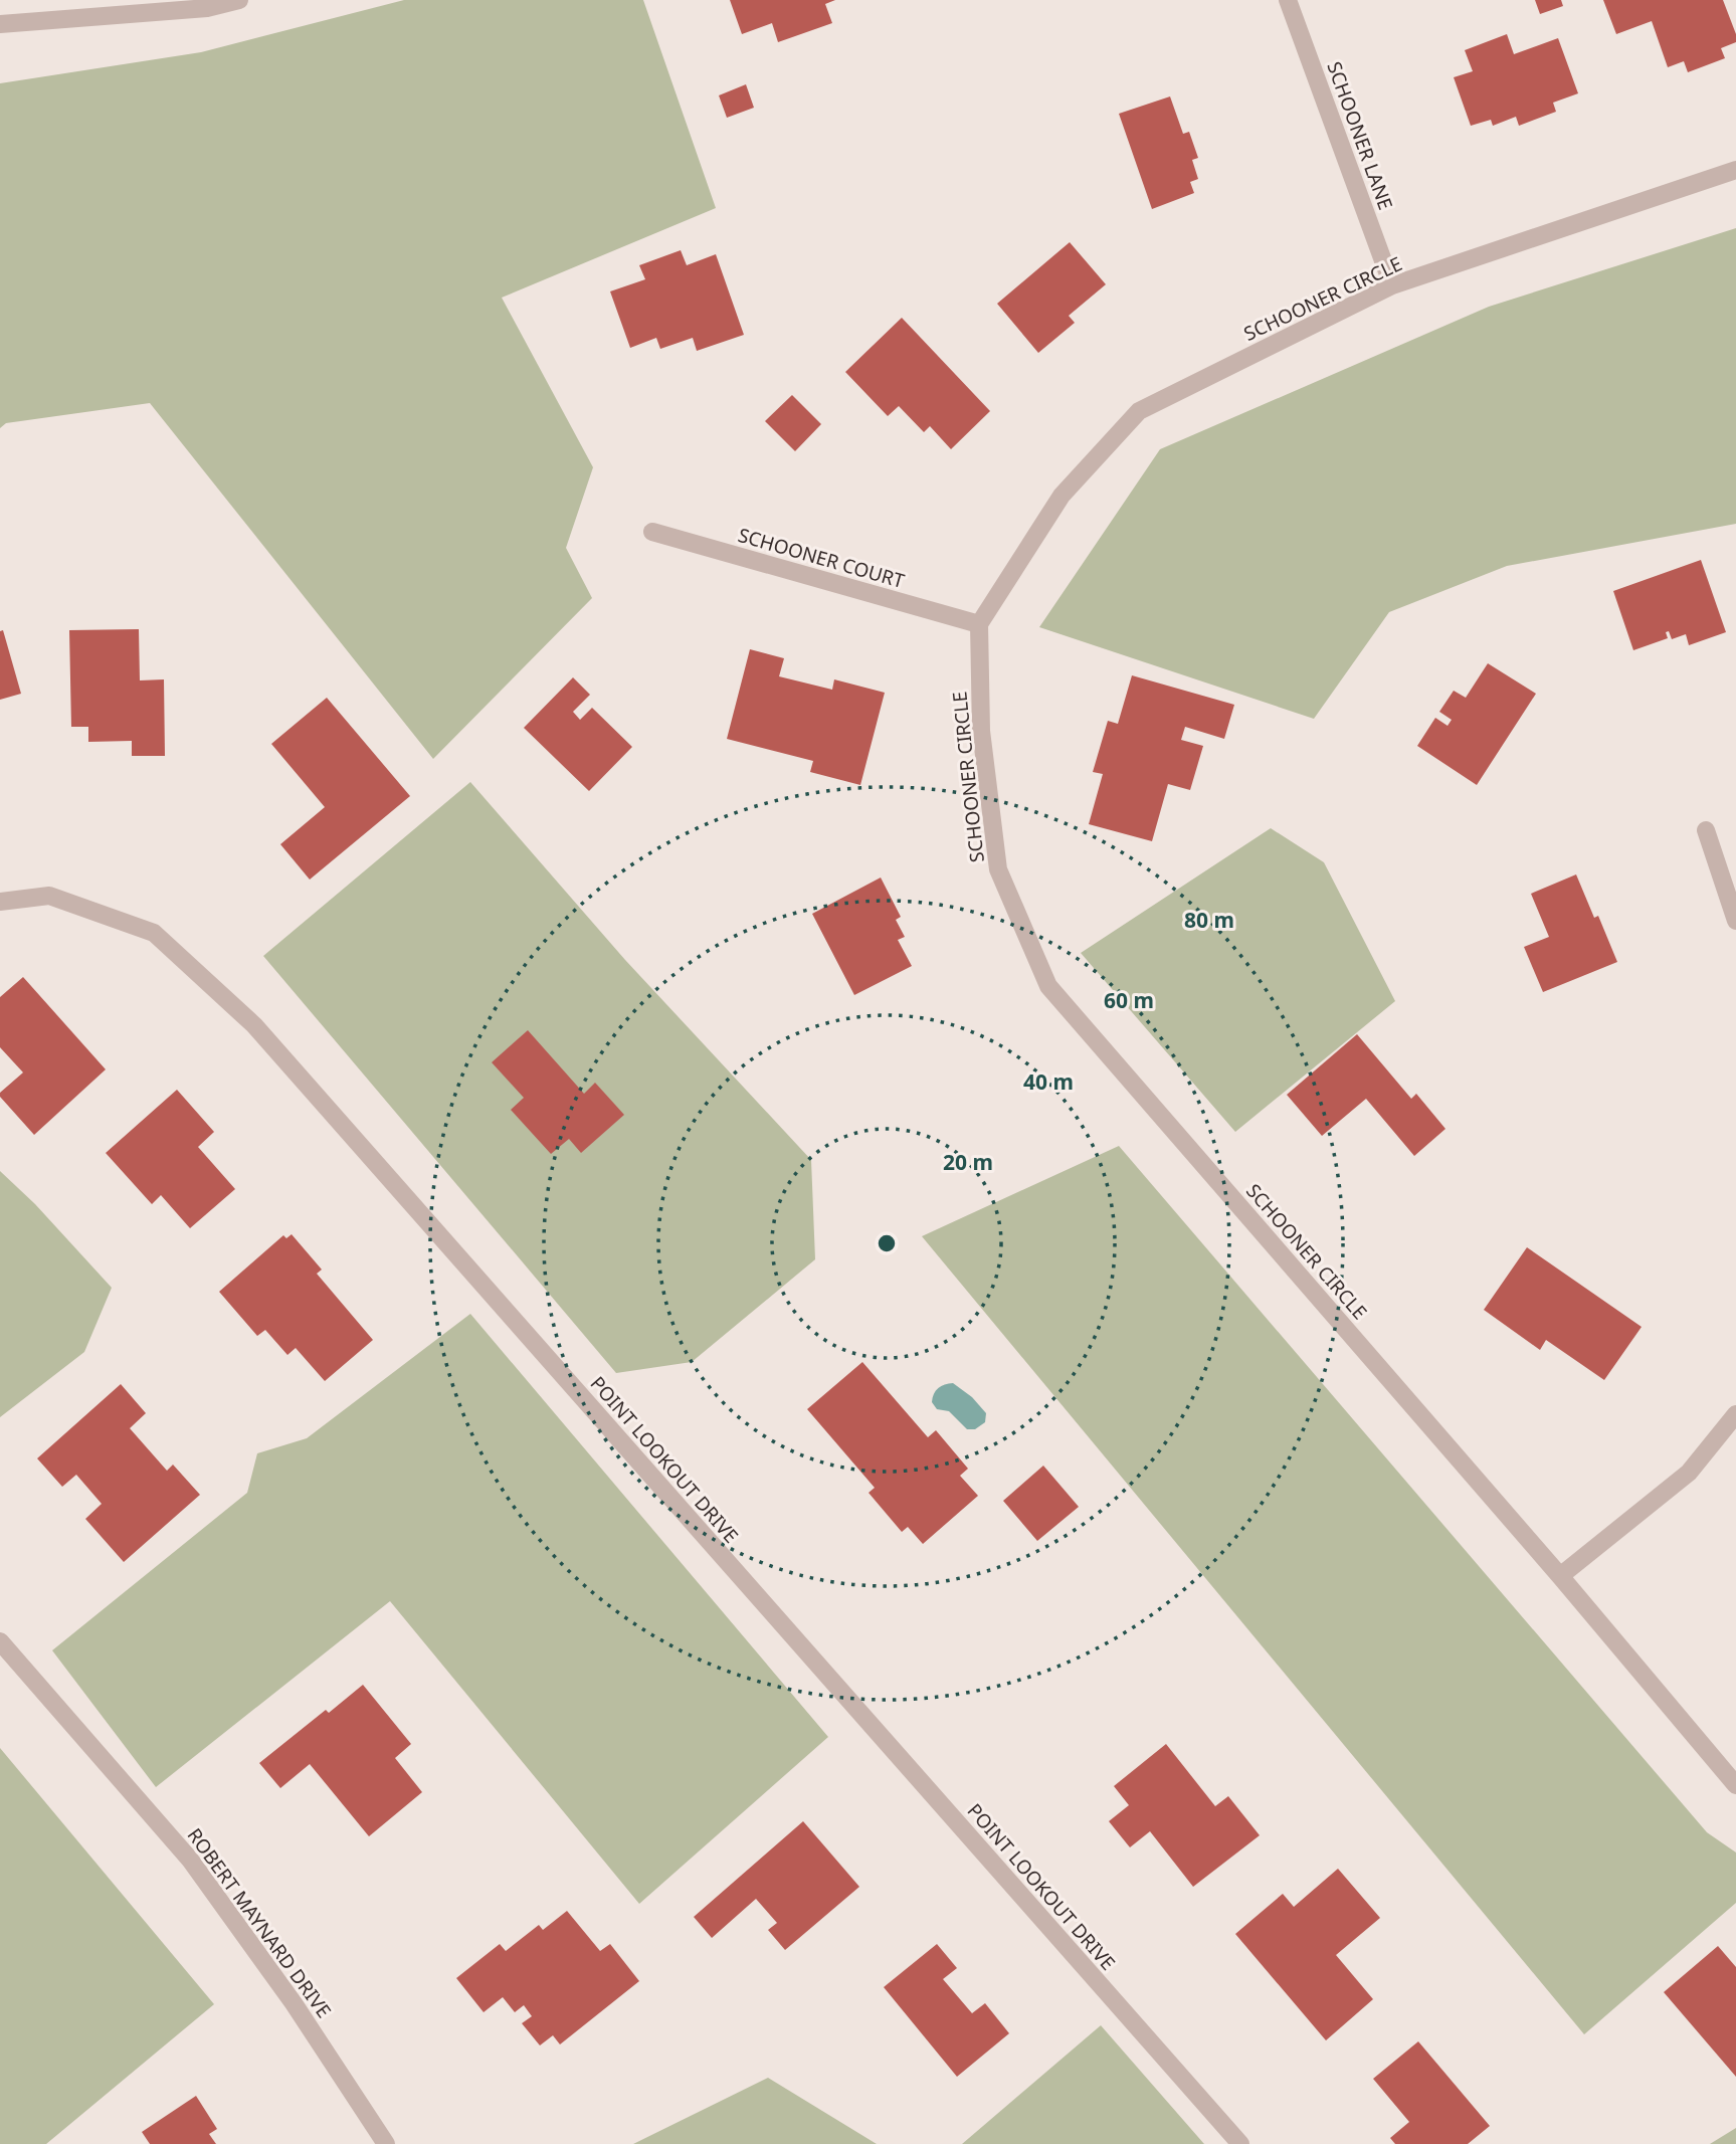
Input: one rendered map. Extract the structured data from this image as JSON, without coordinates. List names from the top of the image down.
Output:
{
  "streets": {
    "street": [
      "SCHOONER LANE",
      "SCHOONER CIRCLE",
      "SCHOONER COURT",
      "POINT LOOKOUT DRIVE",
      "ROBERT MAYNARD DRIVE"
    ]
  },
  "crossings": [
    ["SCHOONER LANE", "SCHOONER CIRCLE"],
    ["SCHOONER CIRCLE", "SCHOONER COURT"]
  ],
  "rings": [
    "80 m",
    "60 m",
    "40 m",
    "20 m"
  ]
}
